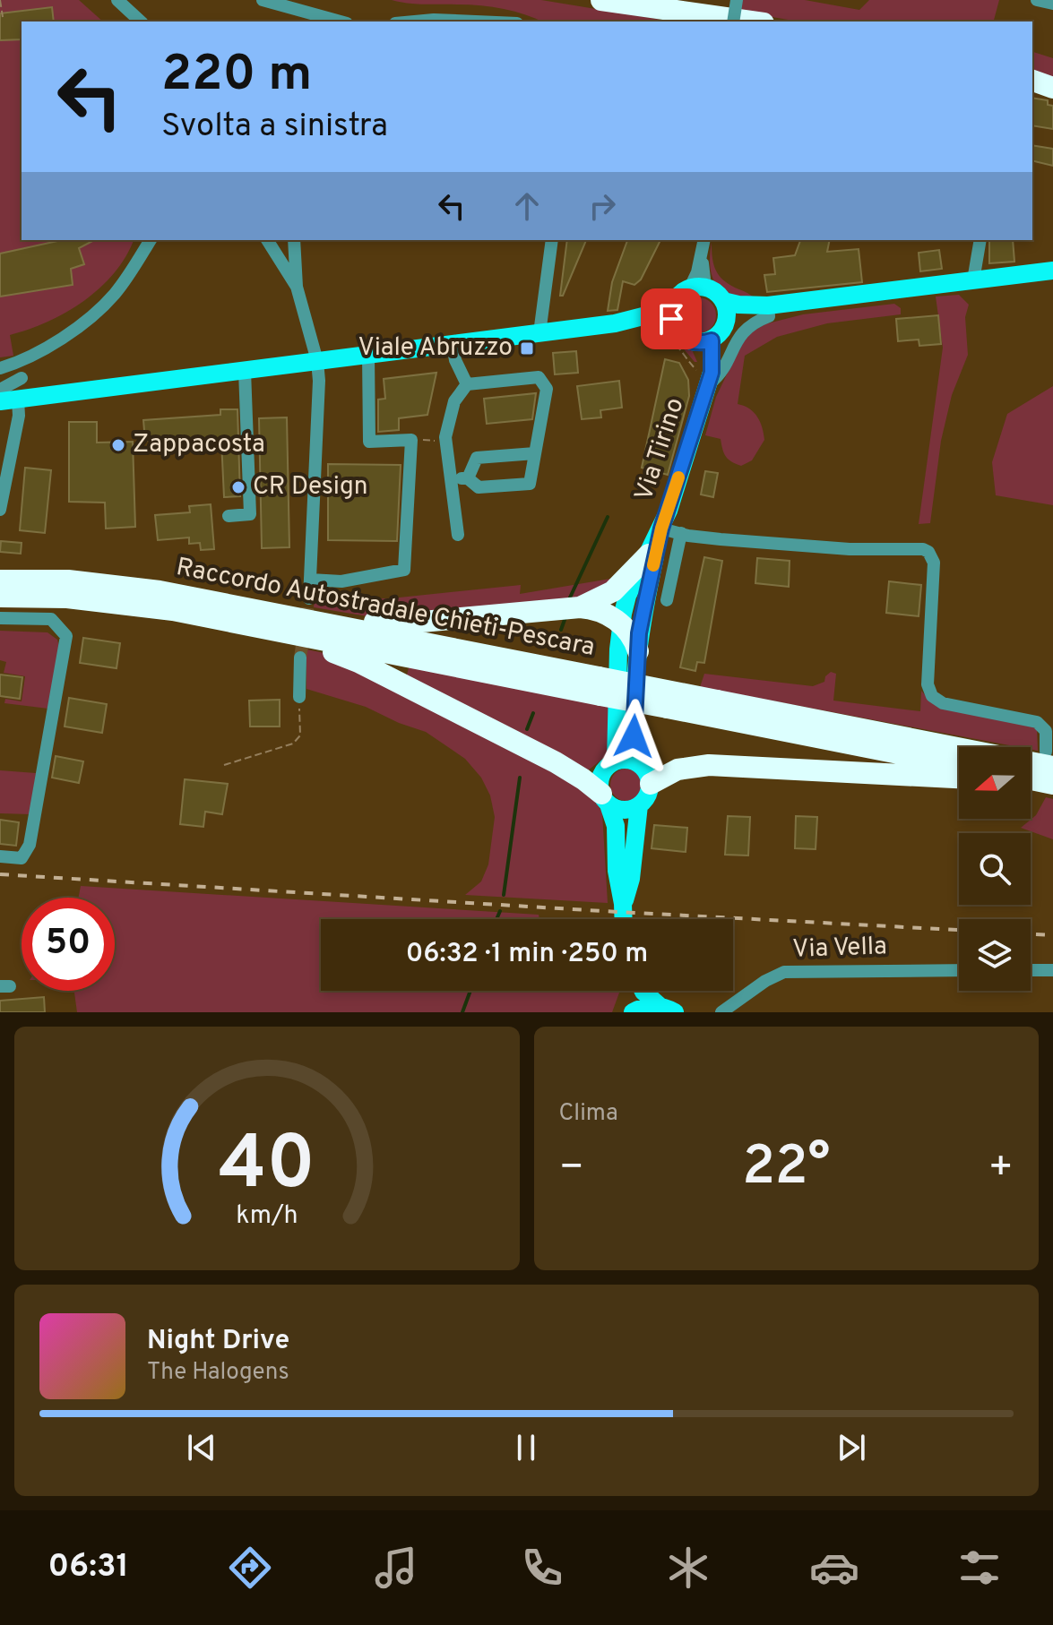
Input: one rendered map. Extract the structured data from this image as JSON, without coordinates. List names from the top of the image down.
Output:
{
  "streets": {
    "highway": ["Raccordo Autostradale Chieti-Pescara"],
    "main road": ["Via Tirino"],
    "street": ["Via Vella"]
  },
  "places": {
    "transit": ["Viale Abruzzo"],
    "other": ["Zappacosta", "CR Design"]
  },
  "north": "left",
  "page": {
    "turn": ["220 m", "Svolta a sinistra"],
    "limit": "50",
    "trip": "06:32 · 1 min · 250 m",
    "tile": "Clima",
    "heat": ["−", "22°", "+"],
    "song": ["Night Drive", "The Halogens"],
    "tabs": "06:31",
    "gauge": ["40", "km/h"]
  }
}
